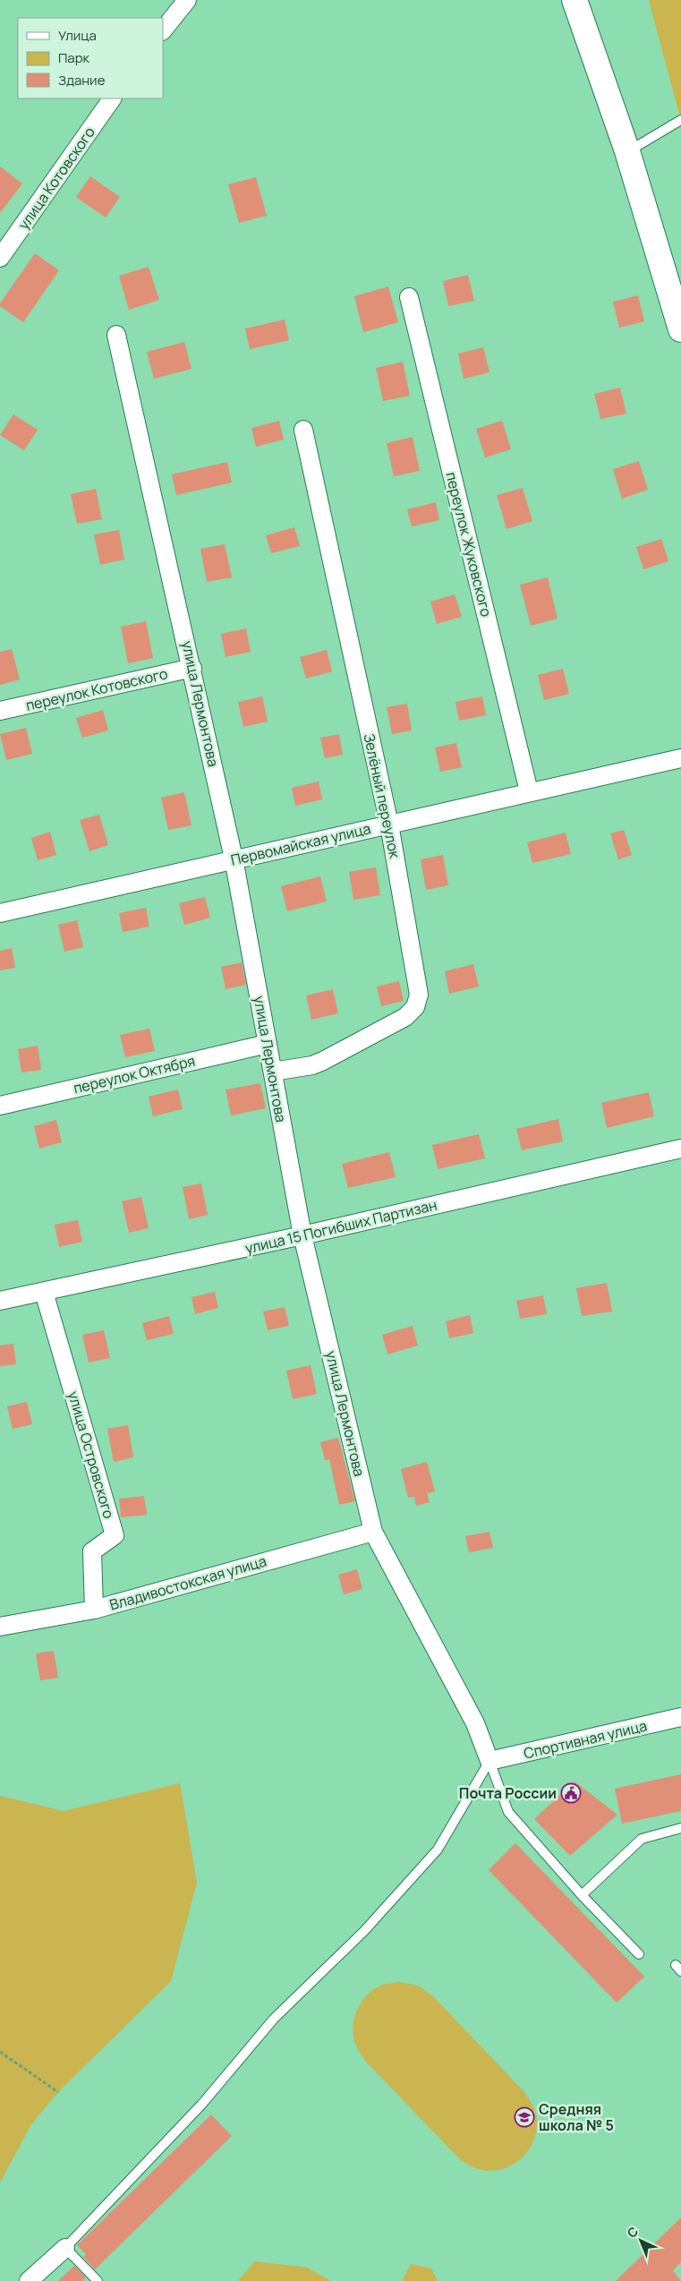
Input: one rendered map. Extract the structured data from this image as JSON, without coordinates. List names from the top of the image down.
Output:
{
  "streets": {
    "street": [
      "улица Котовского",
      "переулок Жуковского",
      "переулок Котовского",
      "улица Лермонтова",
      "Зелёный переулок",
      "Первомайская улица",
      "переулок Октября",
      "улица 15 Погибших Партизан",
      "улица Островского",
      "Владивостокская улица",
      "Спортивная улица"
    ]
  },
  "crossings": [
    ["переулок Жуковского", "Первомайская улица"],
    ["переулок Котовского", "улица Лермонтова"],
    ["улица Лермонтова", "Зелёный переулок"],
    ["улица Лермонтова", "Первомайская улица"],
    ["улица Лермонтова", "переулок Октября"],
    ["улица Лермонтова", "улица 15 Погибших Партизан"],
    ["улица Лермонтова", "Владивостокская улица"],
    ["улица Лермонтова", "Спортивная улица"],
    ["Зелёный переулок", "Первомайская улица"],
    ["улица 15 Погибших Партизан", "улица Островского"],
    ["улица Островского", "Владивостокская улица"]
  ],
  "places": {
    "public building": ["Почта России"],
    "school or university": ["Средняя школа № 5"]
  },
  "legend": ["Улица", "Парк", "Здание"],
  "north": "top left"
}
